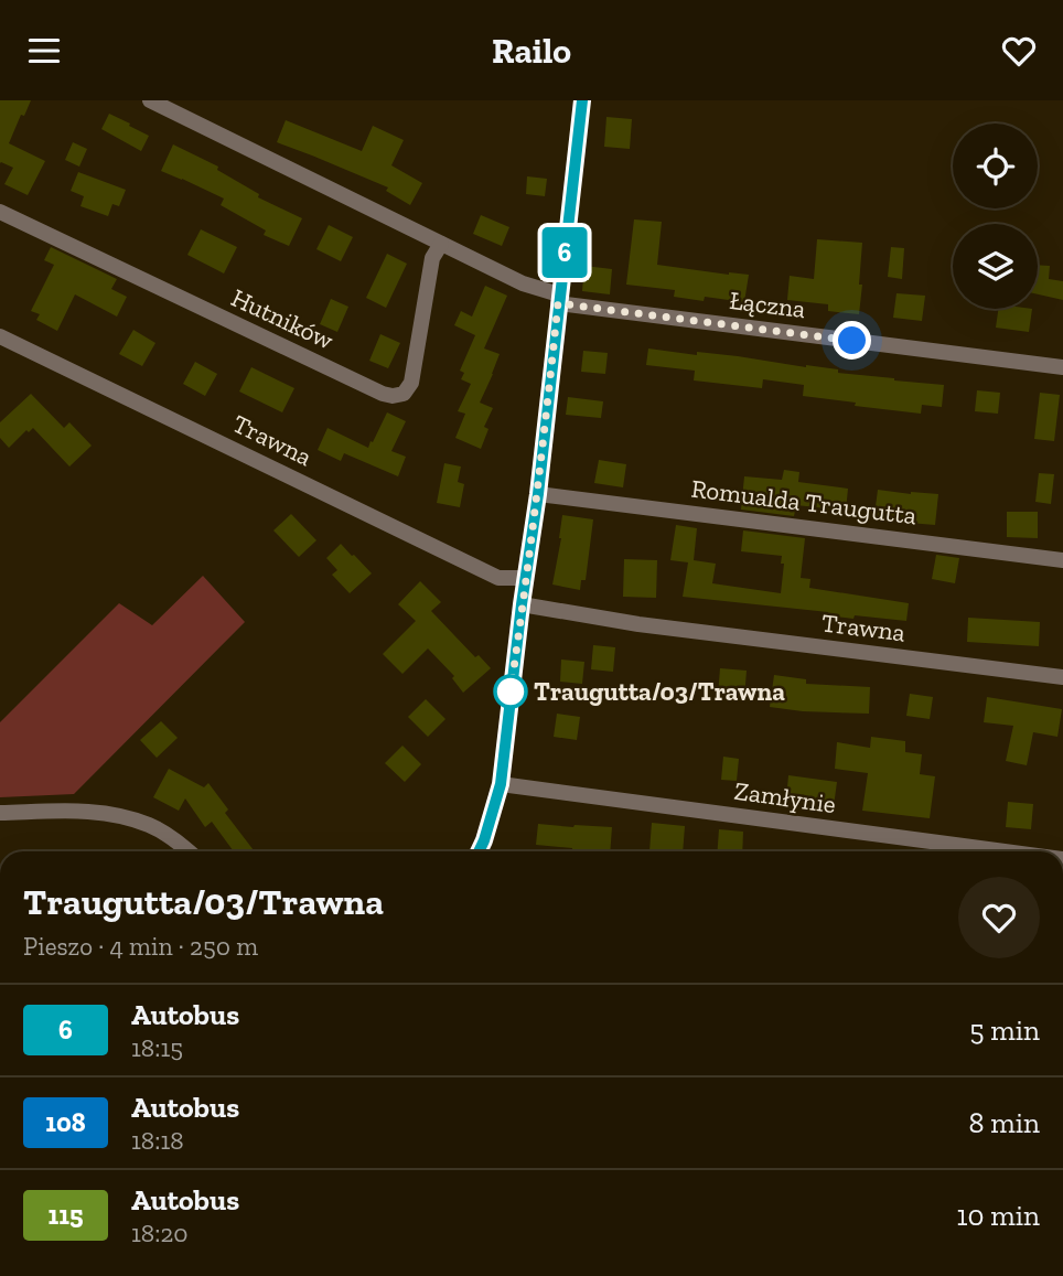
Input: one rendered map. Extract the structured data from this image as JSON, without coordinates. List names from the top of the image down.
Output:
{
  "streets": {
    "street": [
      "Łączna",
      "Hutników",
      "Trawna",
      "Romualda Traugutta",
      "Zamłynie"
    ]
  },
  "crossings": [
    ["Łączna", "Hutników"]
  ],
  "places": ["Traugutta/03/Trawna"],
  "lines": ["bus line 6"],
  "page": {
    "header": "Railo",
    "on_map": "6",
    "heading": ["Traugutta/03/Trawna", "Pieszo · 4 min · 250 m"],
    "list": [
      {
        "mark": "6",
        "name": "Autobus",
        "note": "18:15",
        "value": "5 min"
      },
      {
        "mark": "108",
        "name": "Autobus",
        "note": "18:18",
        "value": "8 min"
      },
      {
        "mark": "115",
        "name": "Autobus",
        "note": "18:20",
        "value": "10 min"
      }
    ]
  }
}
